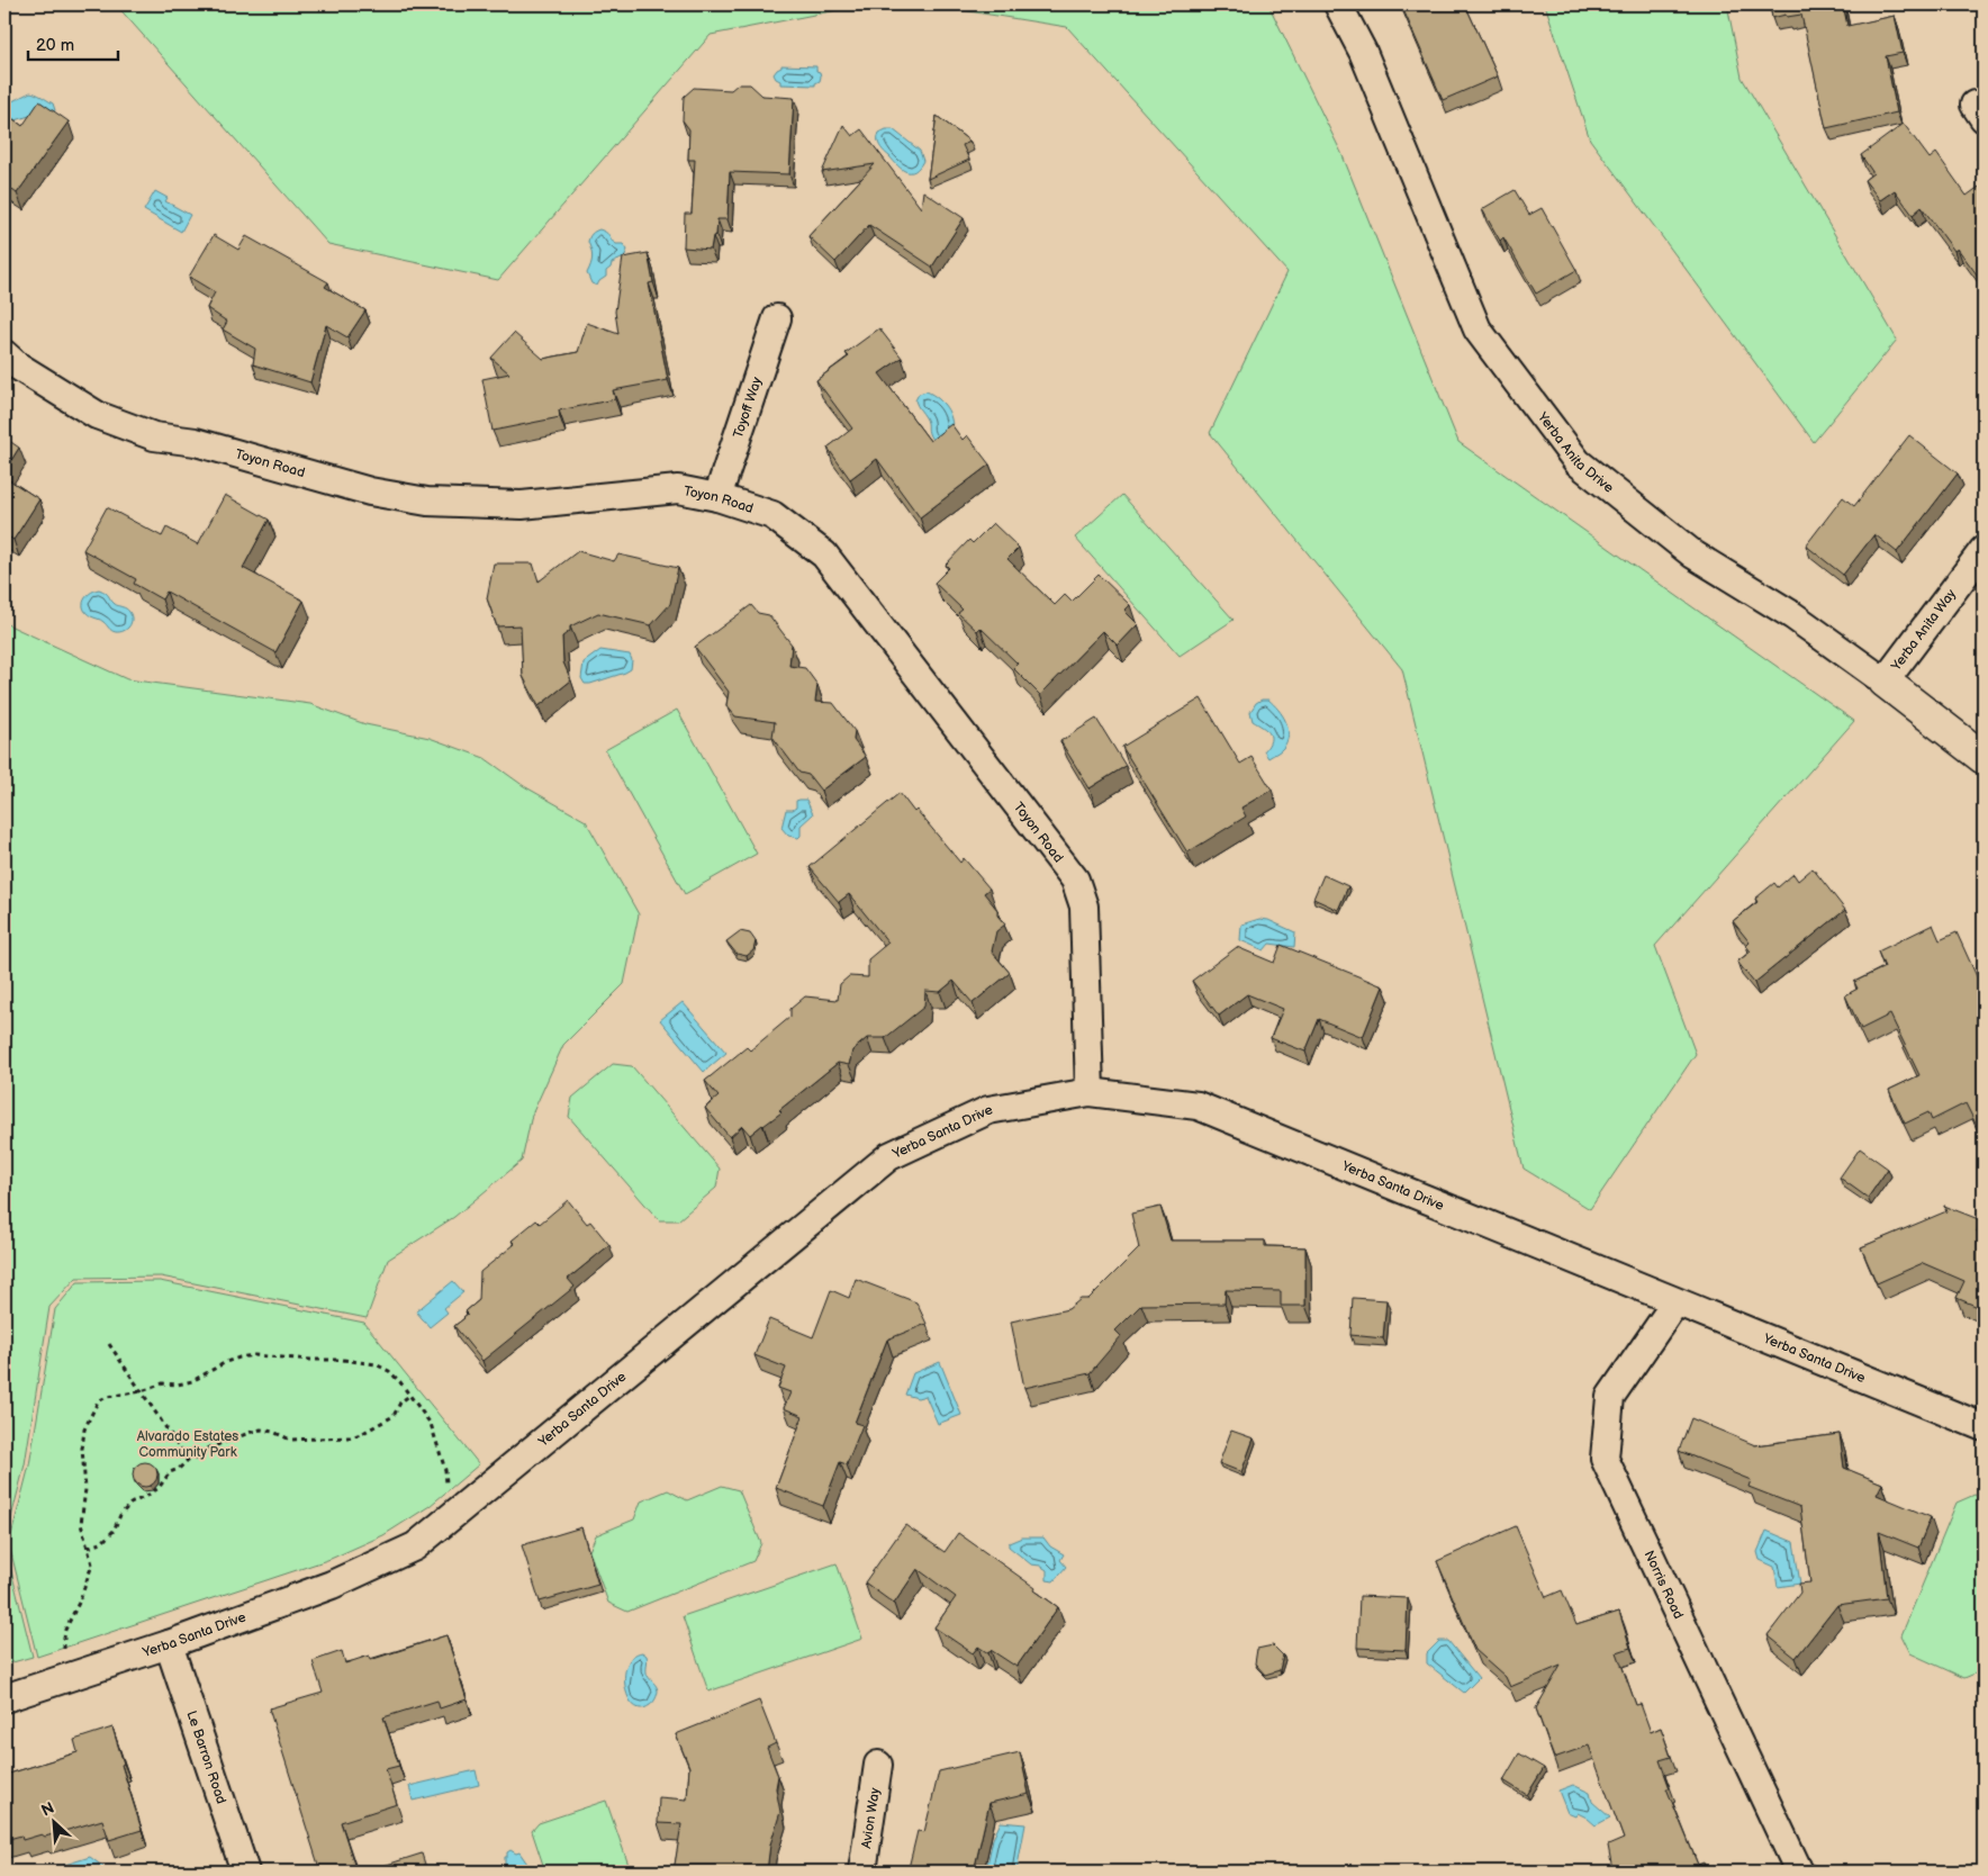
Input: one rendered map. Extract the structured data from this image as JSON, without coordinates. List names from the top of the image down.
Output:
{
  "streets": {
    "street": [
      "Toyoff Way",
      "Yerba Anita Drive",
      "Toyon Road",
      "Yerba Anita Way",
      "Yerba Santa Drive",
      "Norris Road",
      "Le Barron Road",
      "Avion Way"
    ]
  },
  "crossings": [
    ["Toyoff Way", "Toyon Road"],
    ["Yerba Anita Drive", "Yerba Anita Way"],
    ["Toyon Road", "Yerba Santa Drive"],
    ["Yerba Santa Drive", "Norris Road"],
    ["Yerba Santa Drive", "Le Barron Road"]
  ],
  "parks": ["Alvarado Estates Community Park"],
  "scale_bar": "20 m",
  "north": "top left"
}
